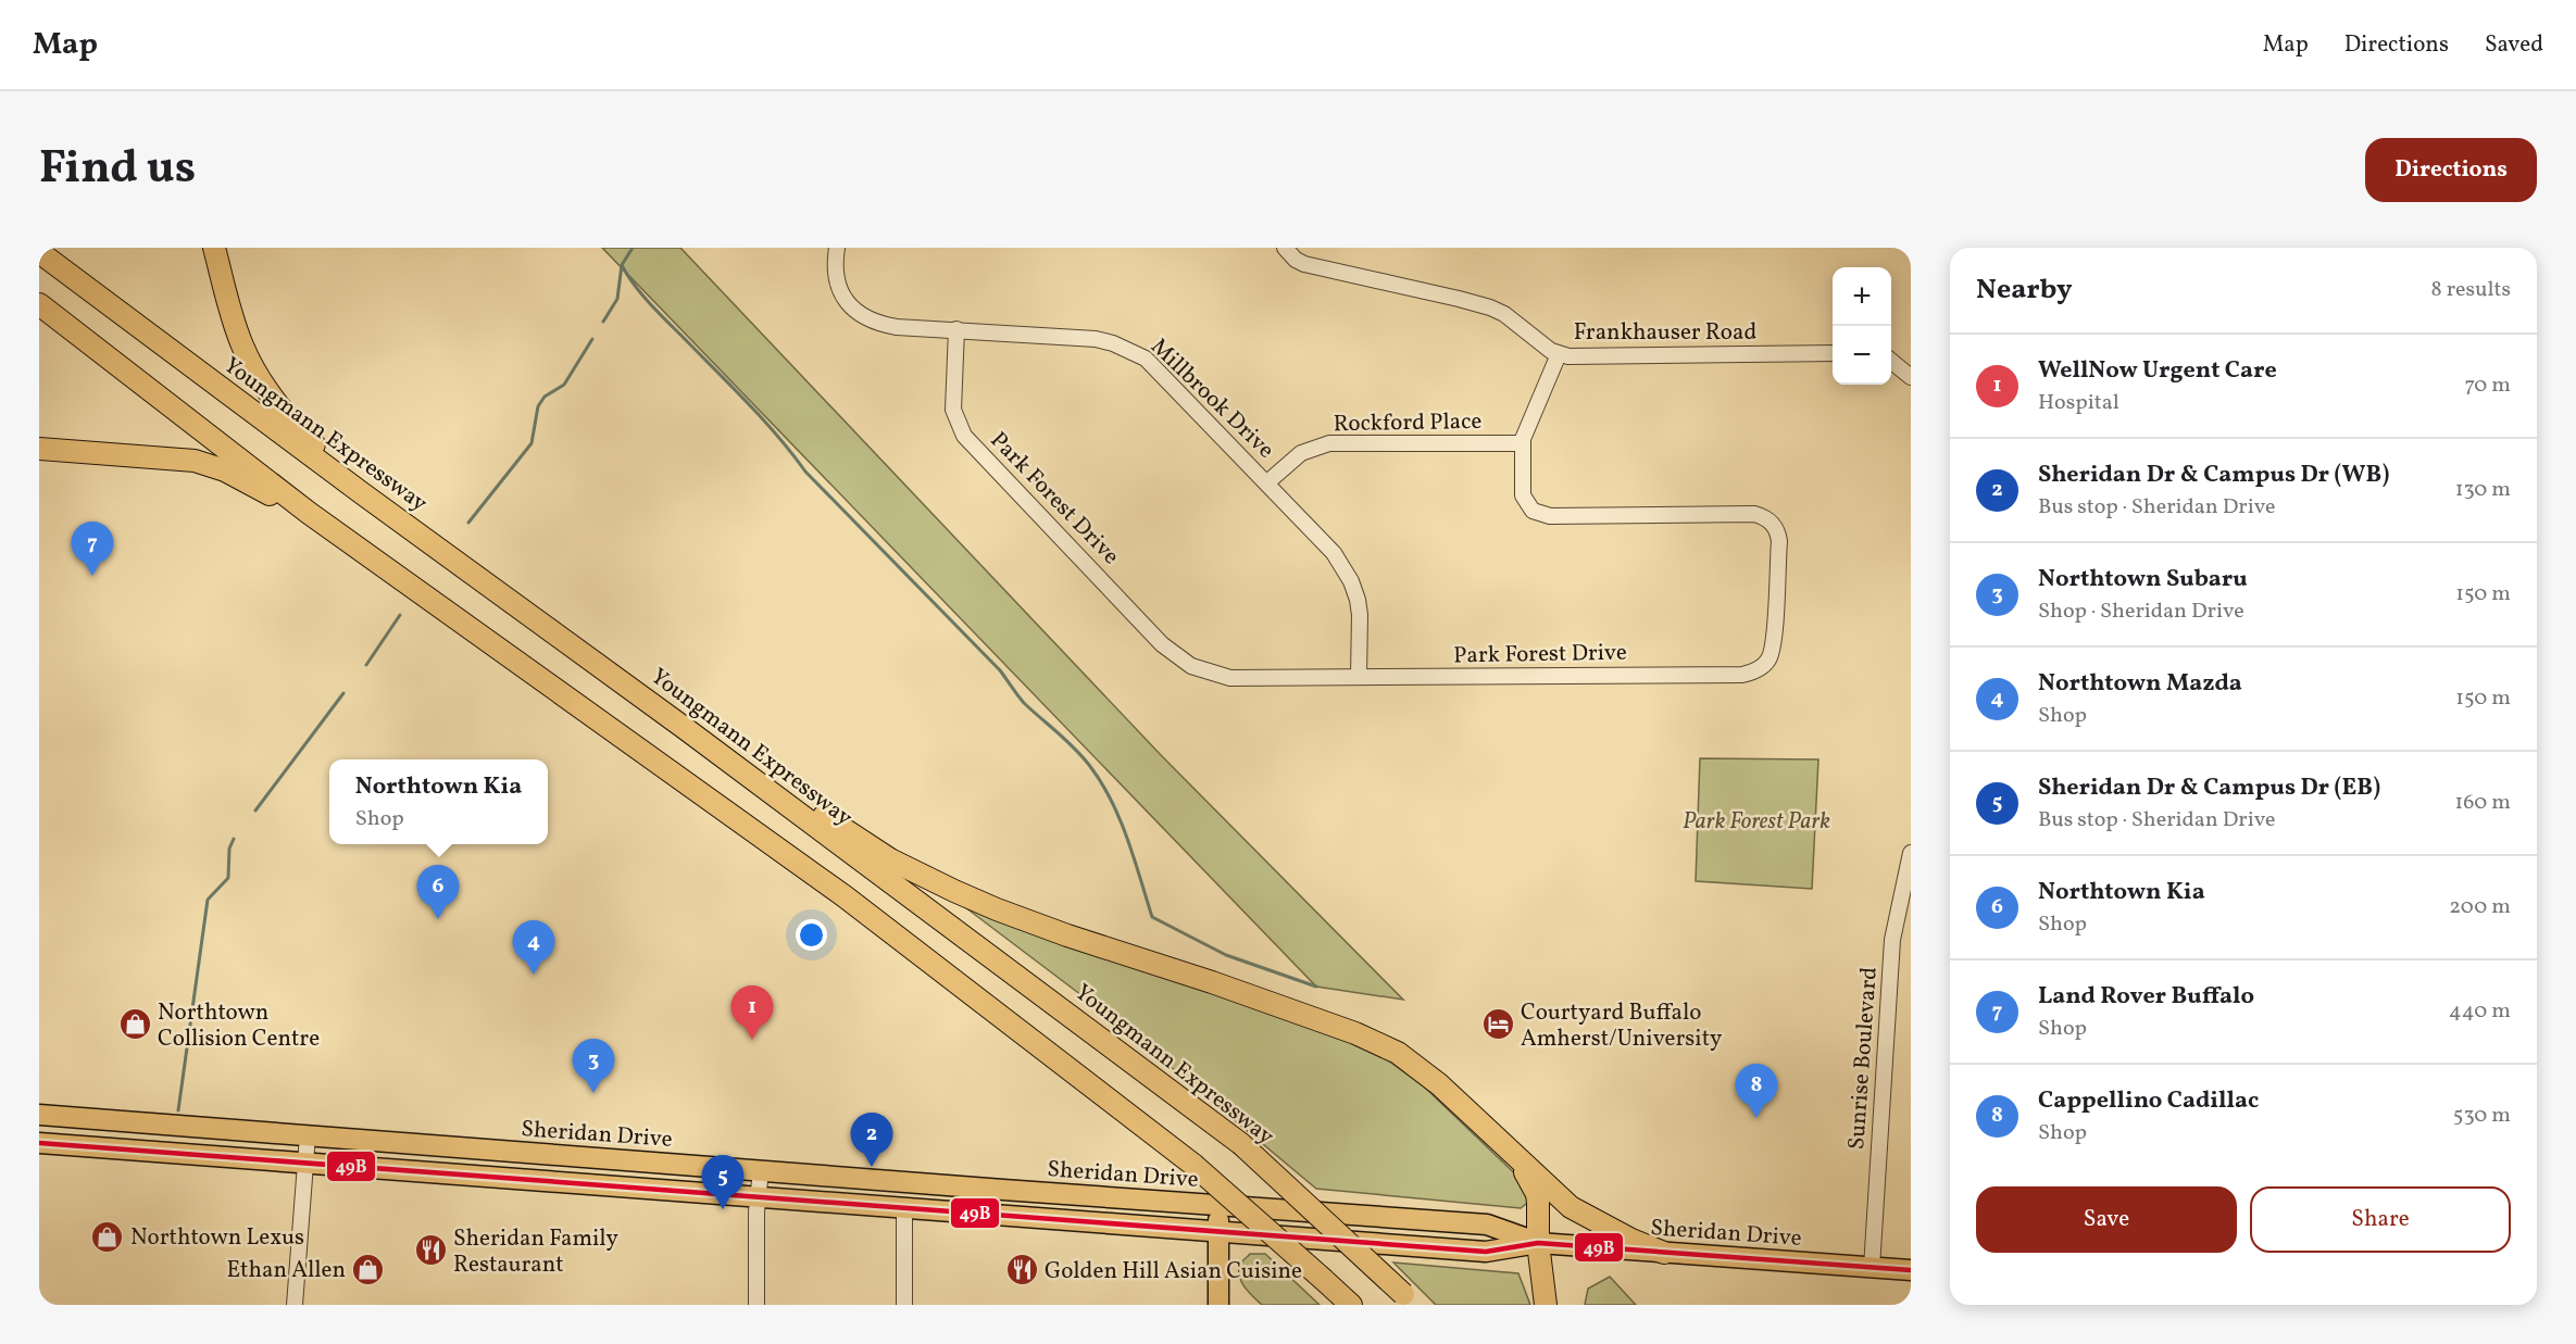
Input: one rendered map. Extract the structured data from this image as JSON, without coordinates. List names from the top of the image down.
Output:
{
  "streets": {
    "highway": ["Youngmann Expressway"],
    "main road": ["Sheridan Drive"],
    "street": [
      "Frankhauser Road",
      "Millbrook Drive",
      "Rockford Place",
      "Park Forest Drive",
      "Sunrise Boulevard"
    ]
  },
  "crossings": [
    ["Frankhauser Road", "Park Forest Drive"],
    ["Millbrook Drive", "Rockford Place"],
    ["Millbrook Drive", "Park Forest Drive"],
    ["Rockford Place", "Park Forest Drive"],
    ["Sunrise Boulevard", "Sheridan Drive"]
  ],
  "parks": ["Park Forest Park"],
  "places": {
    "shop": ["Northtown Collision Centre", "Northtown Lexus", "Ethan Allen"],
    "hotel": ["Courtyard Buffalo Amherst/University"],
    "restaurant": ["Sheridan Family Restaurant", "Golden Hill Asian Cuisine"]
  },
  "lines": ["transit line 49B"],
  "page": {
    "header": "Map",
    "nav": ["Map", "Directions", "Saved"],
    "title": "Find us",
    "buttons": [
      "Directions",
      ["Save", "Share"]
    ],
    "heading": ["Nearby", "8 results"],
    "map_buttons": ["+", "−"],
    "list": [
      {
        "mark": "1",
        "name": "WellNow Urgent Care",
        "note": "Hospital",
        "value": "70 m"
      },
      {
        "mark": "2",
        "name": "Sheridan Dr & Campus Dr (WB)",
        "note": "Bus stop · Sheridan Drive",
        "value": "130 m"
      },
      {
        "mark": "3",
        "name": "Northtown Subaru",
        "note": "Shop · Sheridan Drive",
        "value": "150 m"
      },
      {
        "mark": "4",
        "name": "Northtown Mazda",
        "note": "Shop",
        "value": "150 m"
      },
      {
        "mark": "5",
        "name": "Sheridan Dr & Campus Dr (EB)",
        "note": "Bus stop · Sheridan Drive",
        "value": "160 m"
      },
      {
        "mark": "6",
        "name": "Northtown Kia",
        "note": "Shop",
        "value": "200 m"
      },
      {
        "mark": "7",
        "name": "Land Rover Buffalo",
        "note": "Shop",
        "value": "440 m"
      },
      {
        "mark": "8",
        "name": "Cappellino Cadillac",
        "note": "Shop",
        "value": "530 m"
      }
    ],
    "pins": [
      "7",
      "6",
      "4",
      "1",
      "3",
      "8",
      "2",
      "5"
    ],
    "popup": ["Northtown Kia", "Shop"]
  }
}
